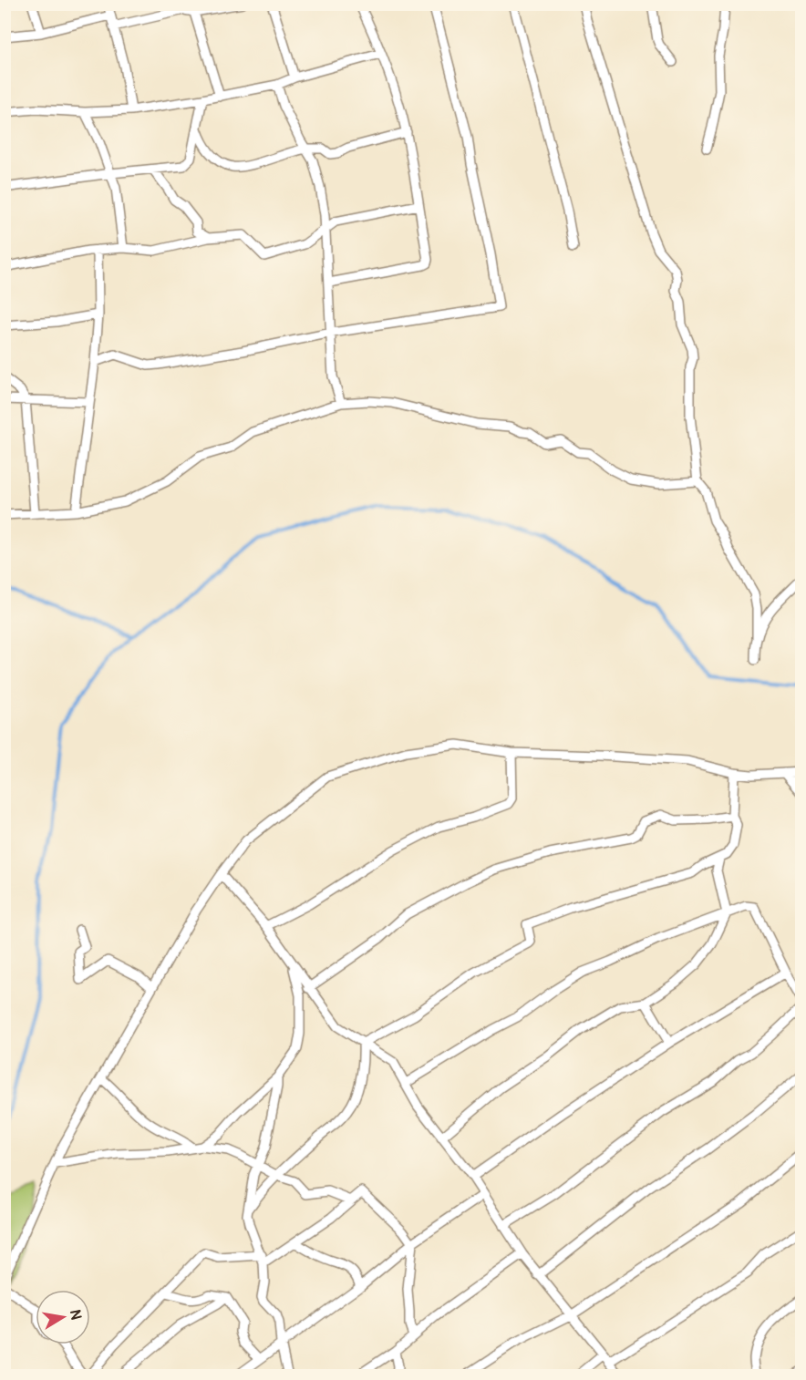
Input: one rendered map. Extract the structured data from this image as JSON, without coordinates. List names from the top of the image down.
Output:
{
  "north": "right"
}
